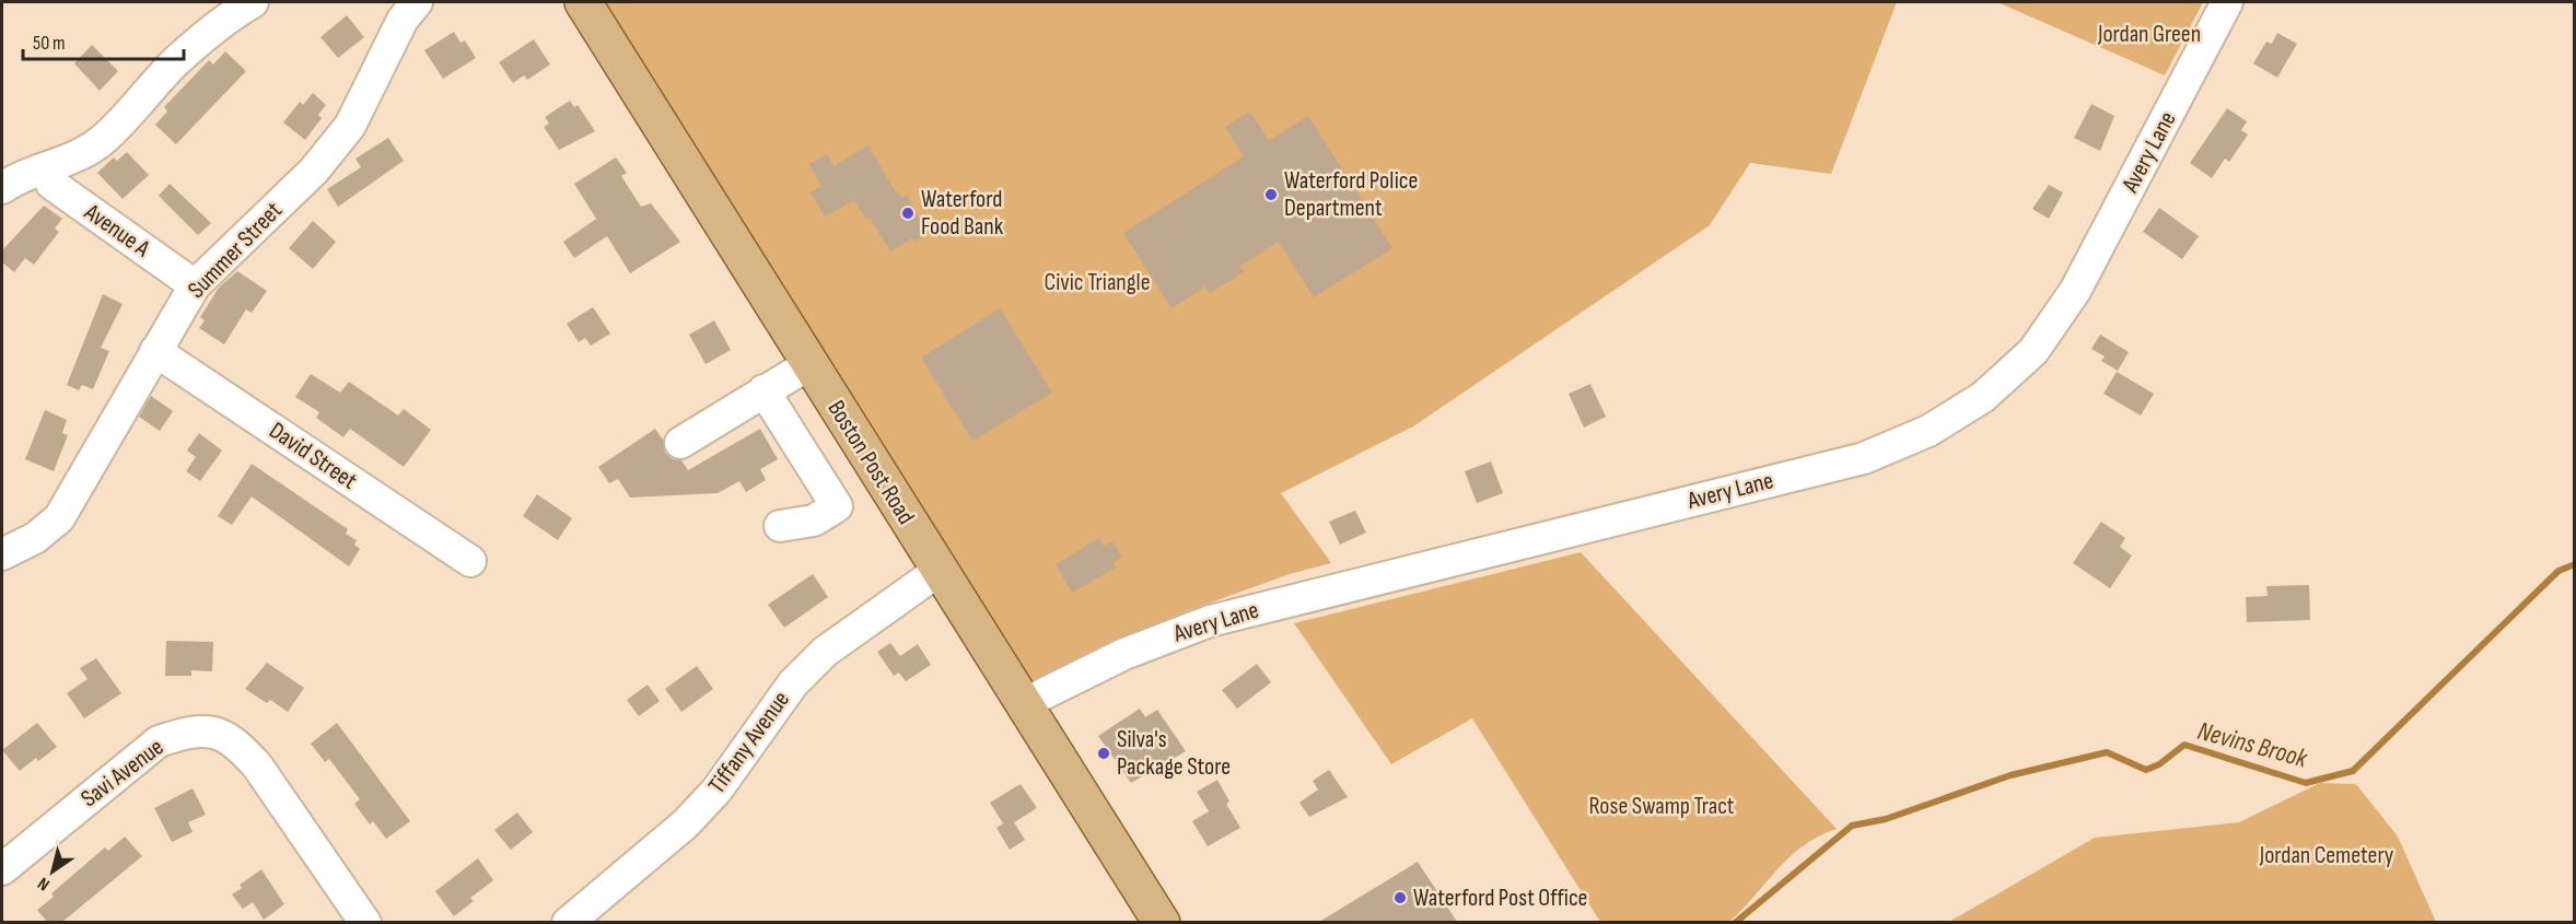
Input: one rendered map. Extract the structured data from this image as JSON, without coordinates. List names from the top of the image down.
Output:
{
  "streets": {
    "main road": ["Boston Post Road"],
    "street": [
      "Avery Lane",
      "Avenue A",
      "Summer Street",
      "David Street",
      "Tiffany Avenue",
      "Savi Avenue"
    ]
  },
  "crossings": [
    ["Avery Lane", "Boston Post Road"],
    ["Avenue A", "Summer Street"],
    ["Summer Street", "David Street"],
    ["Boston Post Road", "Tiffany Avenue"]
  ],
  "water": ["Nevins Brook"],
  "parks": [
    "Jordan Green",
    "Civic Triangle",
    "Rose Swamp Tract",
    "Jordan Cemetery"
  ],
  "places": [
    "Waterford Police Department",
    "Waterford Food Bank",
    "Silva's Package Store",
    "Waterford Post Office"
  ],
  "scale_bar": "50 m",
  "north": "bottom left"
}
